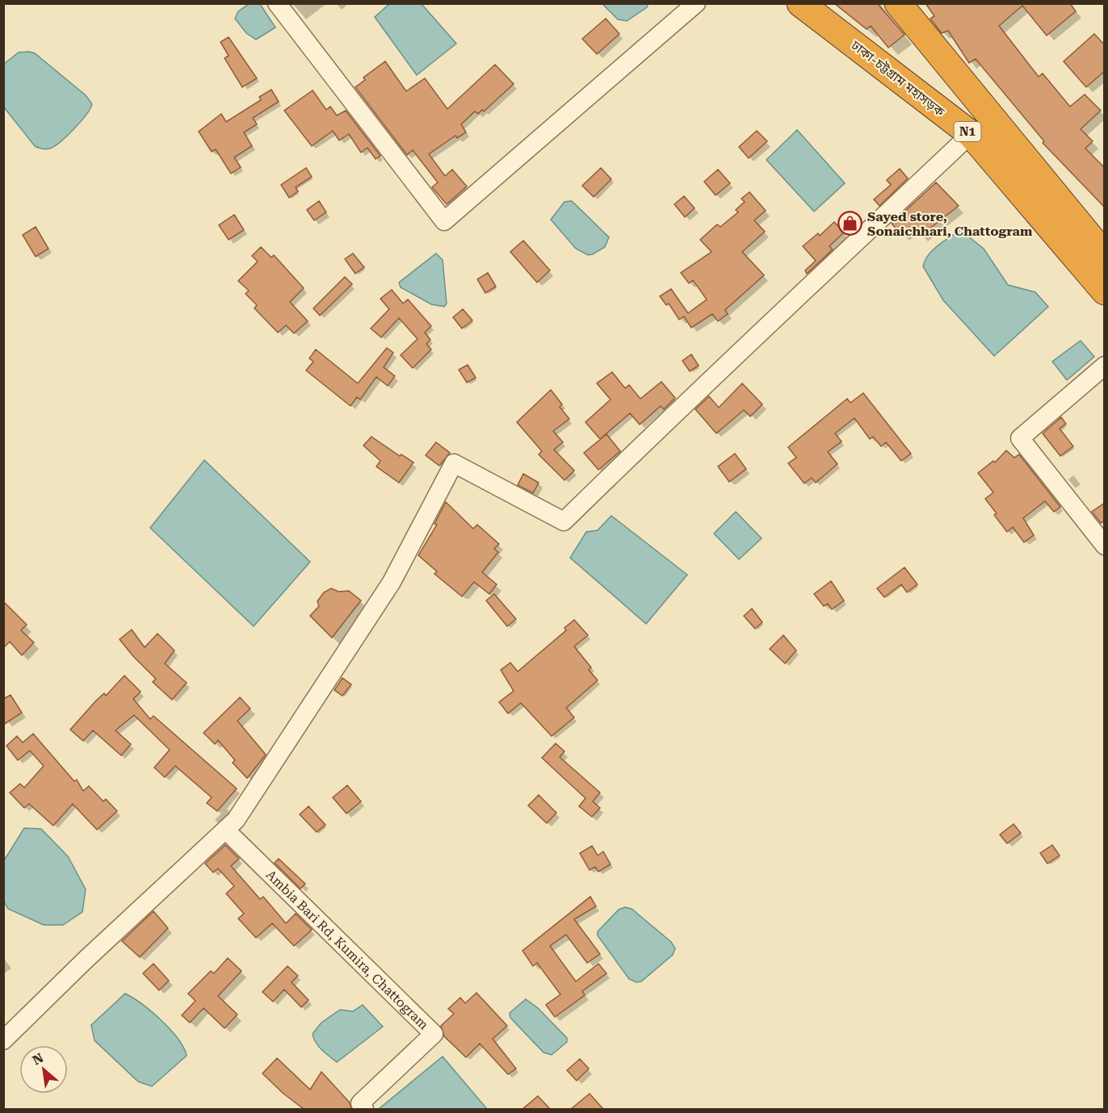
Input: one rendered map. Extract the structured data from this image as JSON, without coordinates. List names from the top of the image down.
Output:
{
  "streets": {
    "highway": ["ঢাকা-চট্টগ্রাম মহাসড়ক", "N1"],
    "street": ["Ambia Bari Rd, Kumira, Chattogram"]
  },
  "places": {
    "shop": ["Sayed store, Sonaichhari, Chattogram"]
  },
  "north": "top left"
}
